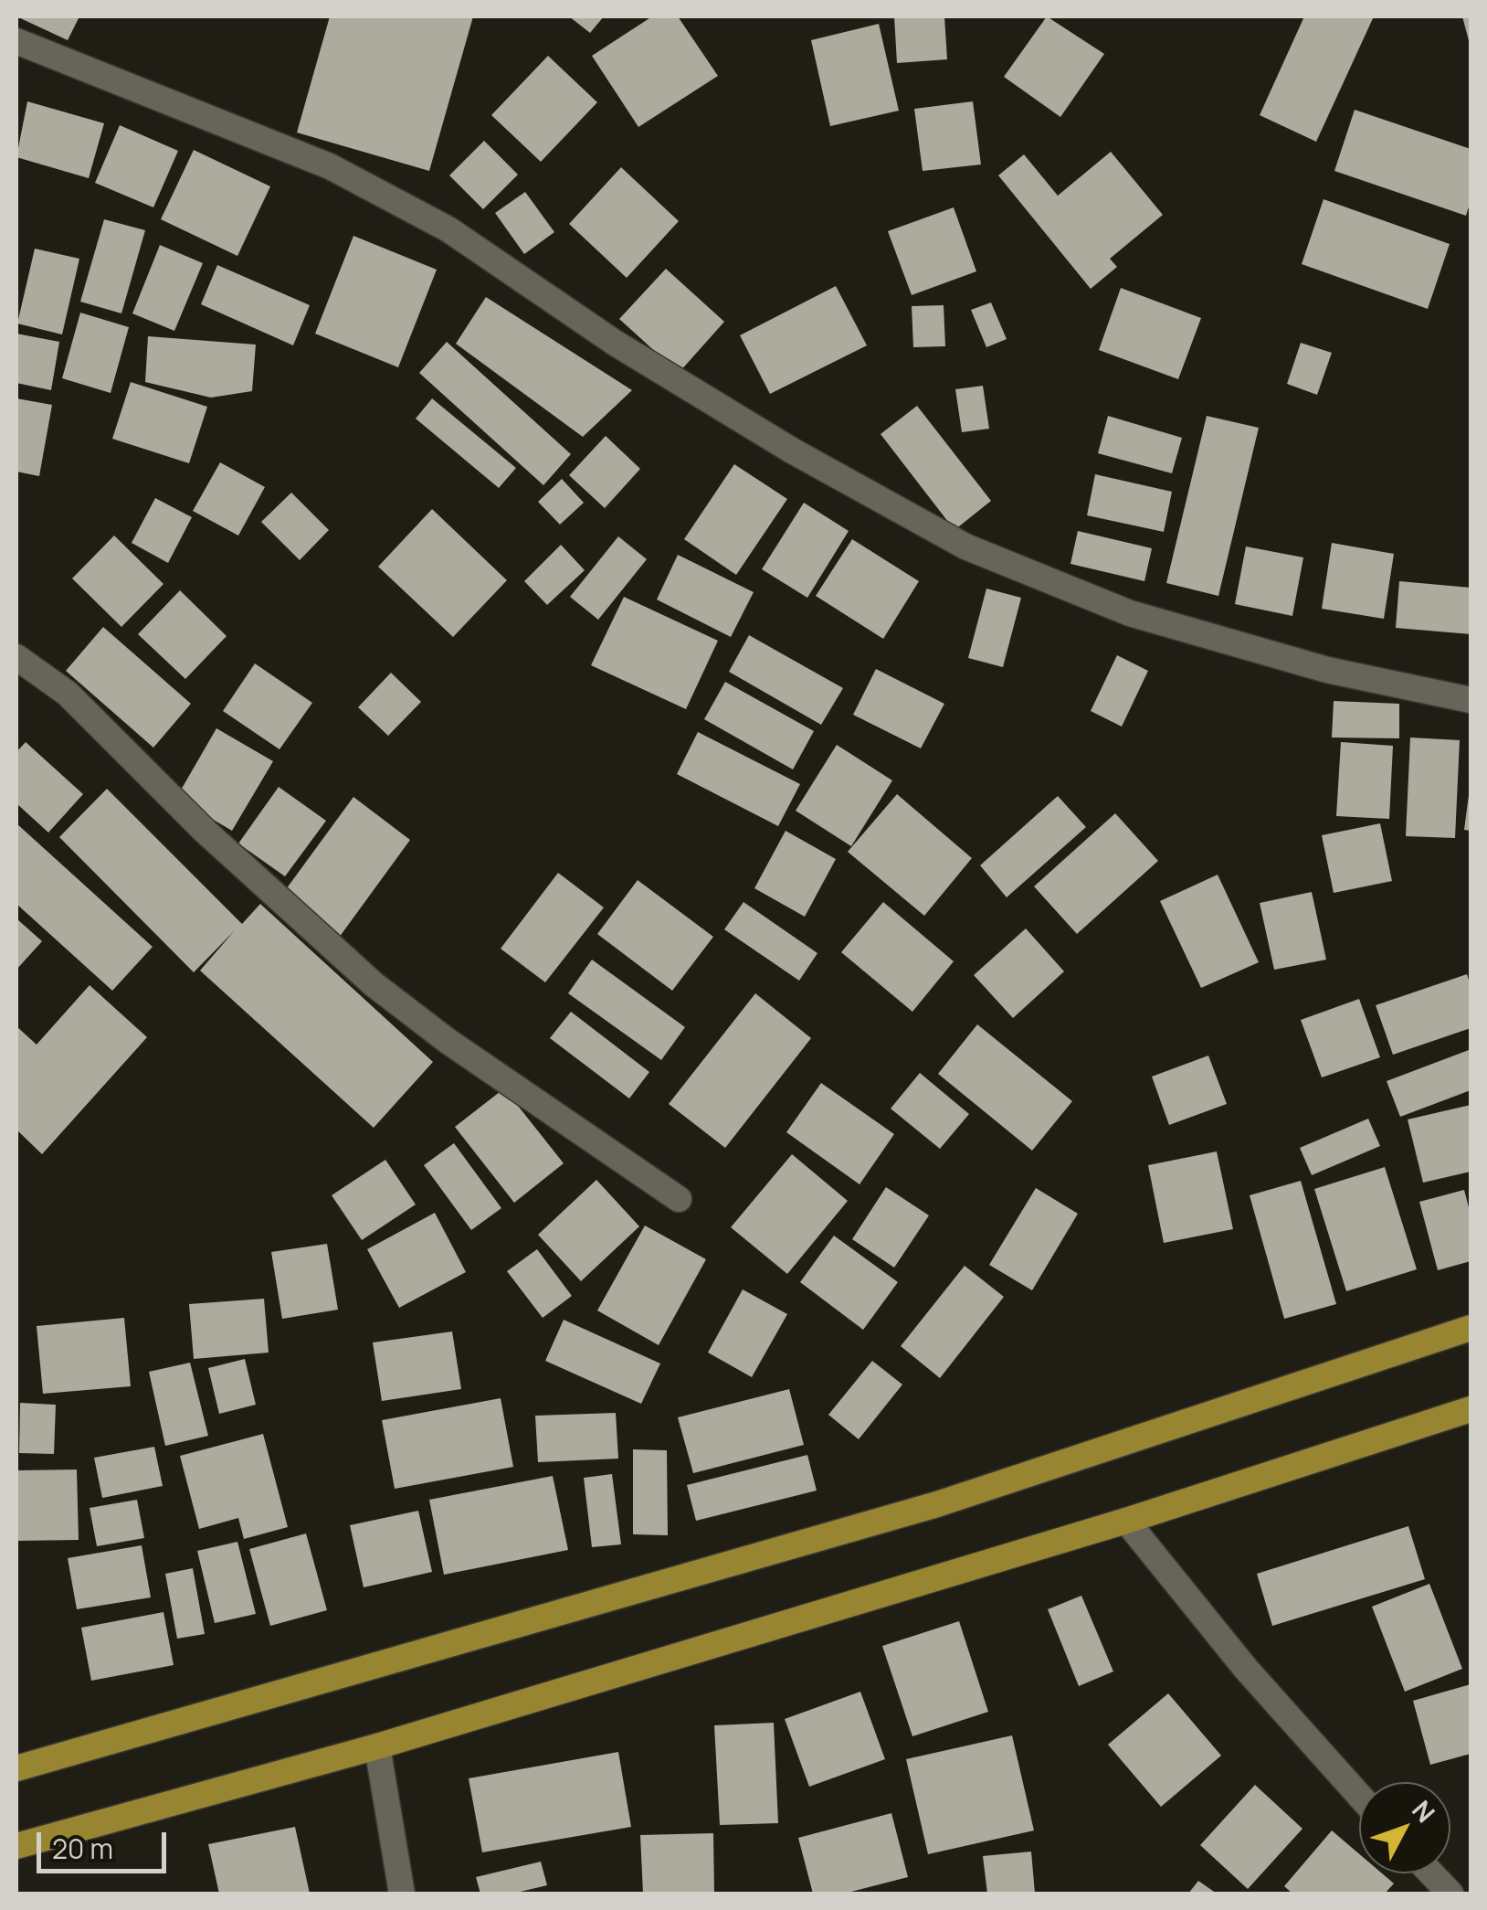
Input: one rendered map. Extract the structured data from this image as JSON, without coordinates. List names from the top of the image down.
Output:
{
  "scale_bar": "20 m",
  "north": "top right"
}
